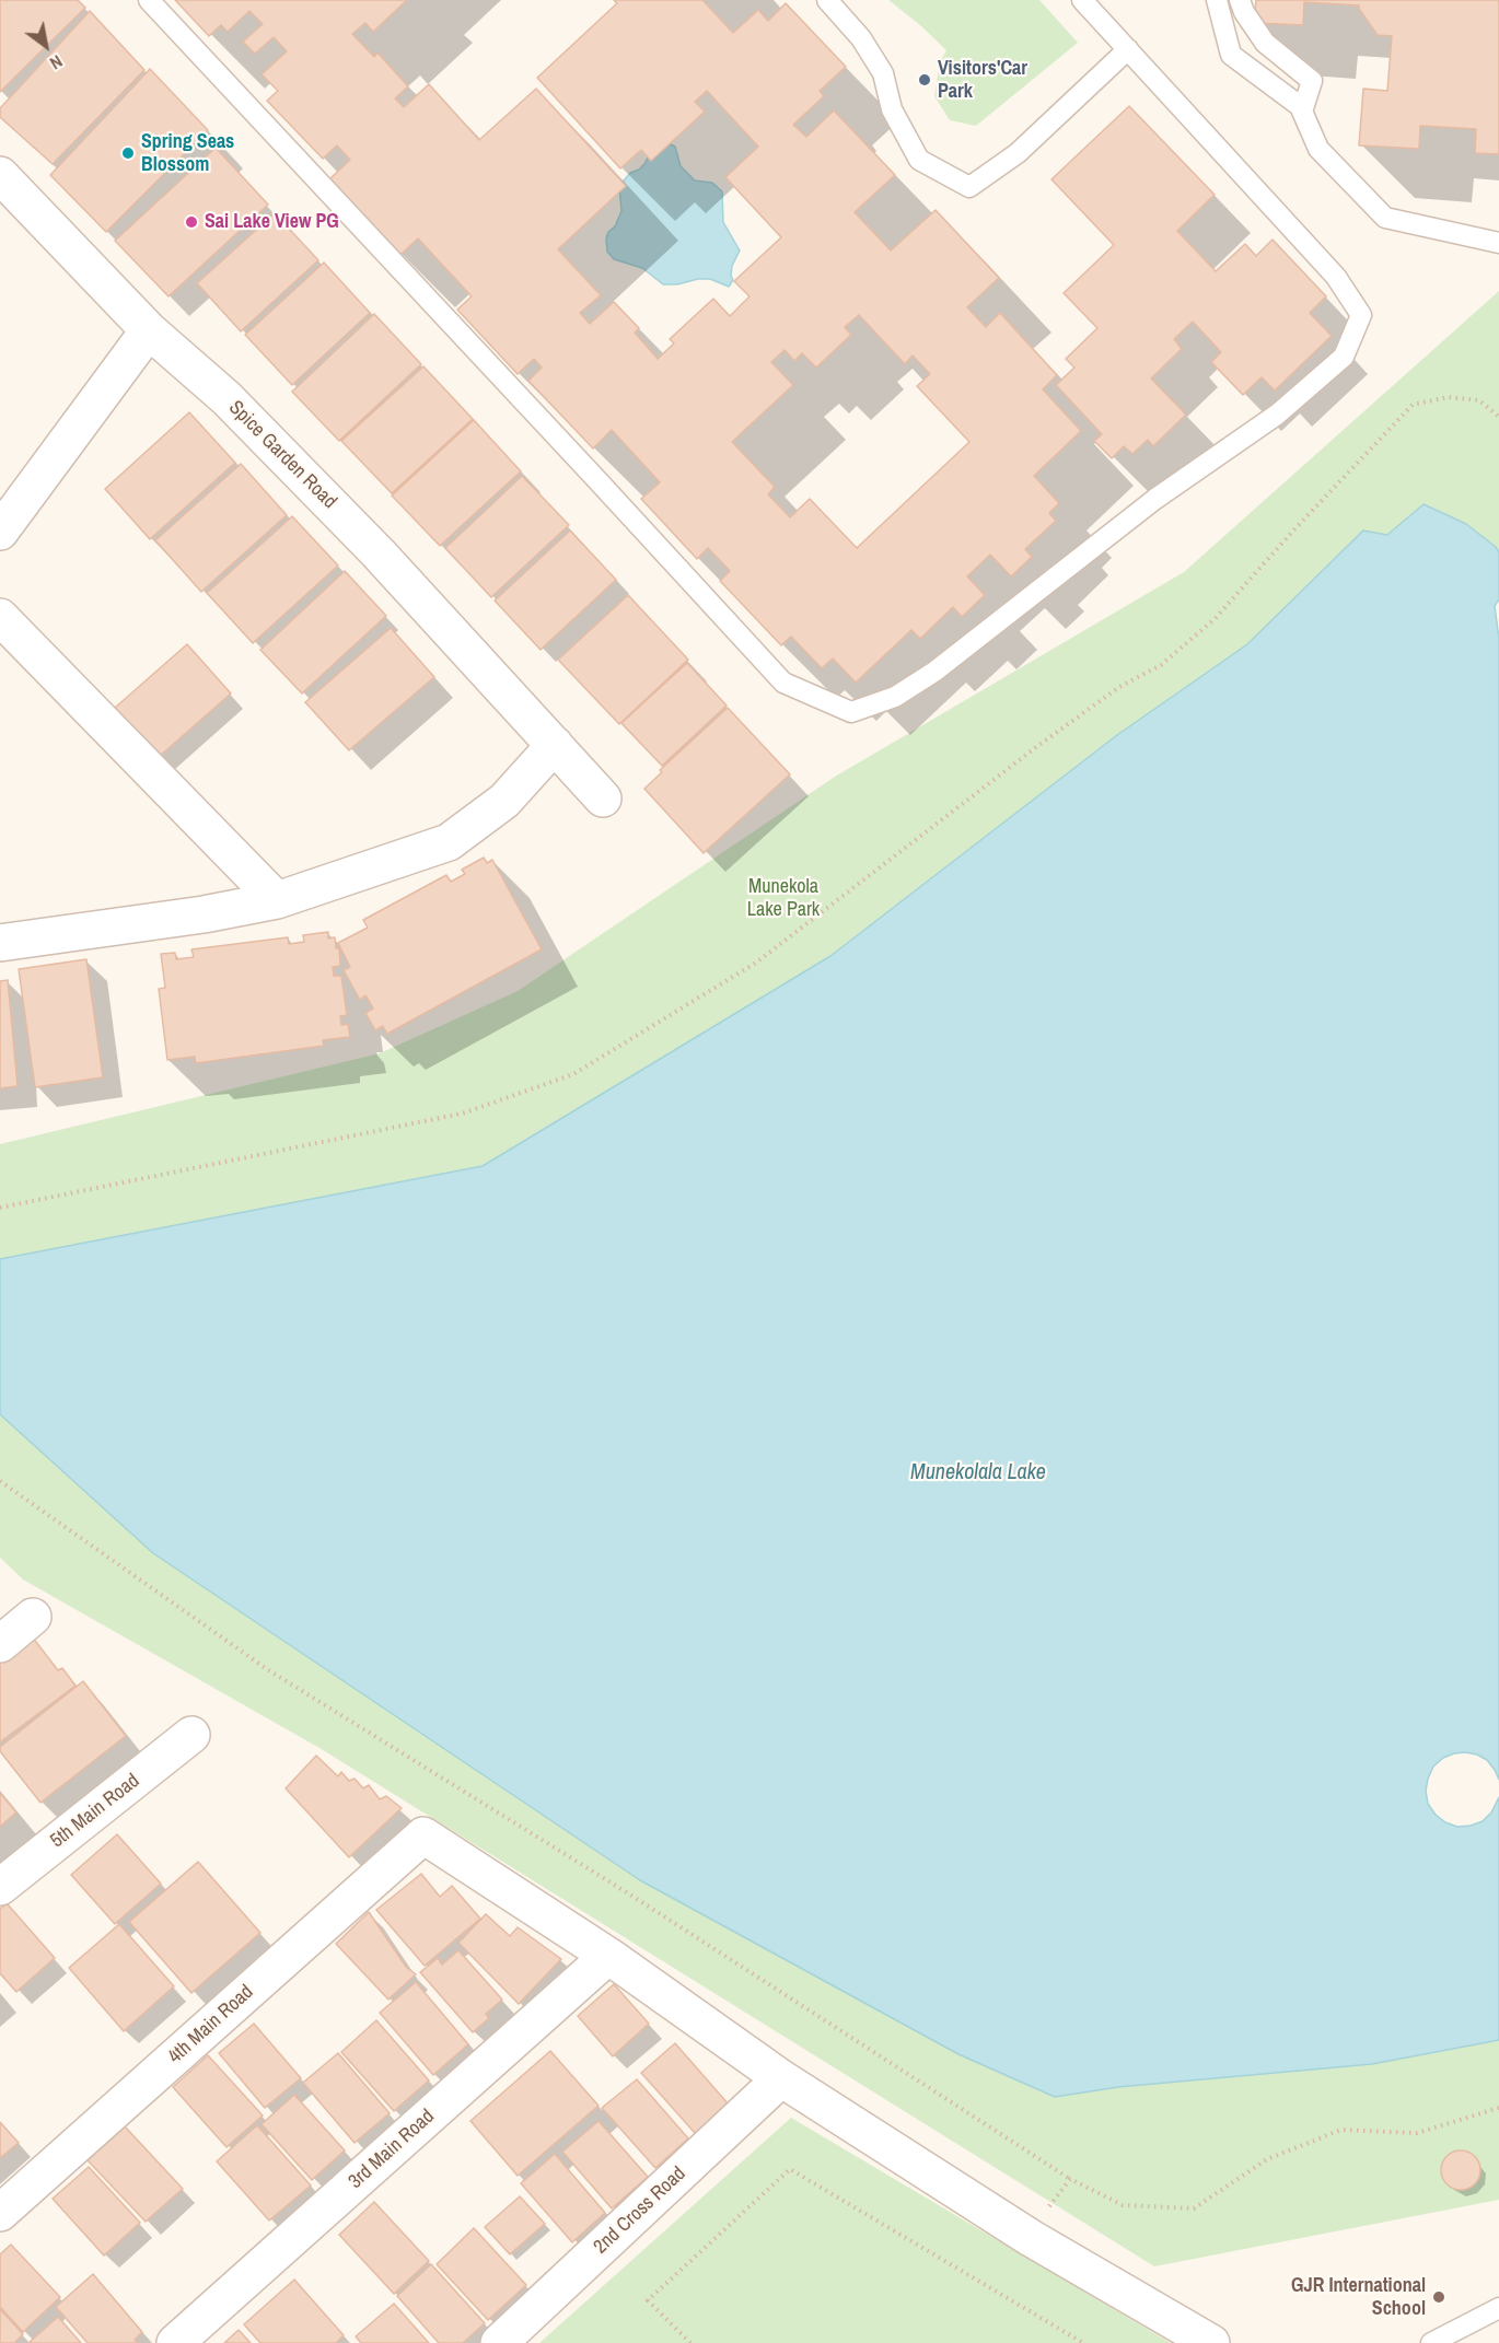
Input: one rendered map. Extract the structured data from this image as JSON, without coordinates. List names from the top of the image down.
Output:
{
  "streets": {
    "street": [
      "Spice Garden Road",
      "5th Main Road",
      "4th Main Road",
      "3rd Main Road",
      "2nd Cross Road"
    ]
  },
  "crossings": [
    ["4th Main Road", "3rd Main Road"]
  ],
  "water": ["Munekolala Lake"],
  "parks": ["Munekola Lake Park"],
  "places": [
    "Visitors'Car Park",
    "Spring Seas Blossom",
    "Sai Lake View PG",
    "GJR International School"
  ],
  "north": "bottom right"
}
